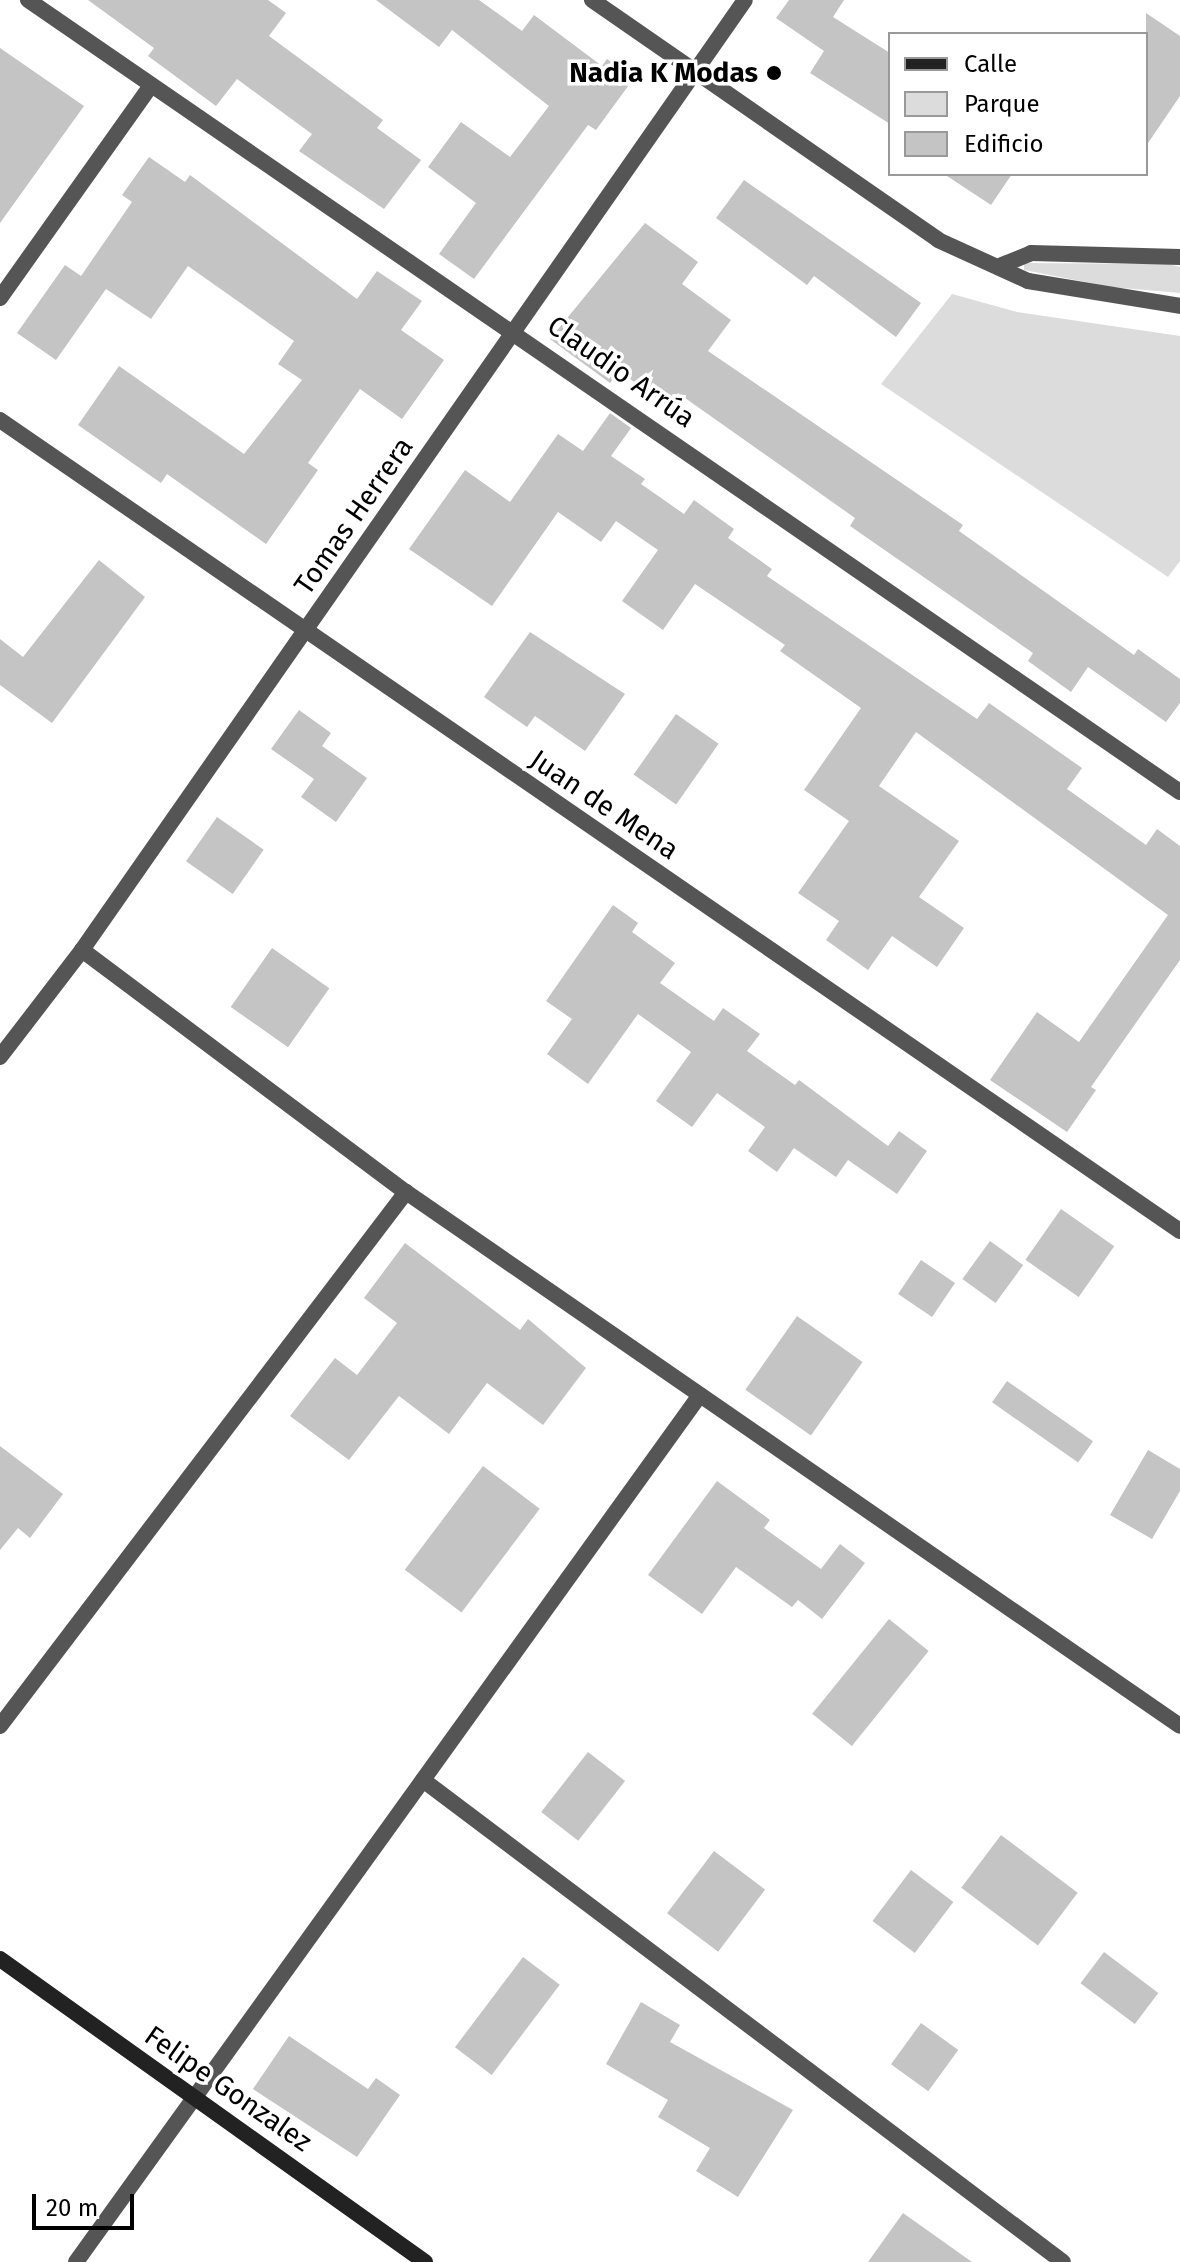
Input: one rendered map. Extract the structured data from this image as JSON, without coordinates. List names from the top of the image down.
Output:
{
  "streets": {
    "street": [
      "Claudio Arrúa",
      "Tomas Herrera",
      "Juan de Mena",
      "Felipe Gonzalez"
    ]
  },
  "crossings": [
    ["Claudio Arrúa", "Tomas Herrera"],
    ["Tomas Herrera", "Juan de Mena"]
  ],
  "places": ["Nadia K Modas"],
  "legend": ["Calle", "Parque", "Edificio"],
  "scale_bar": "20 m"
}
